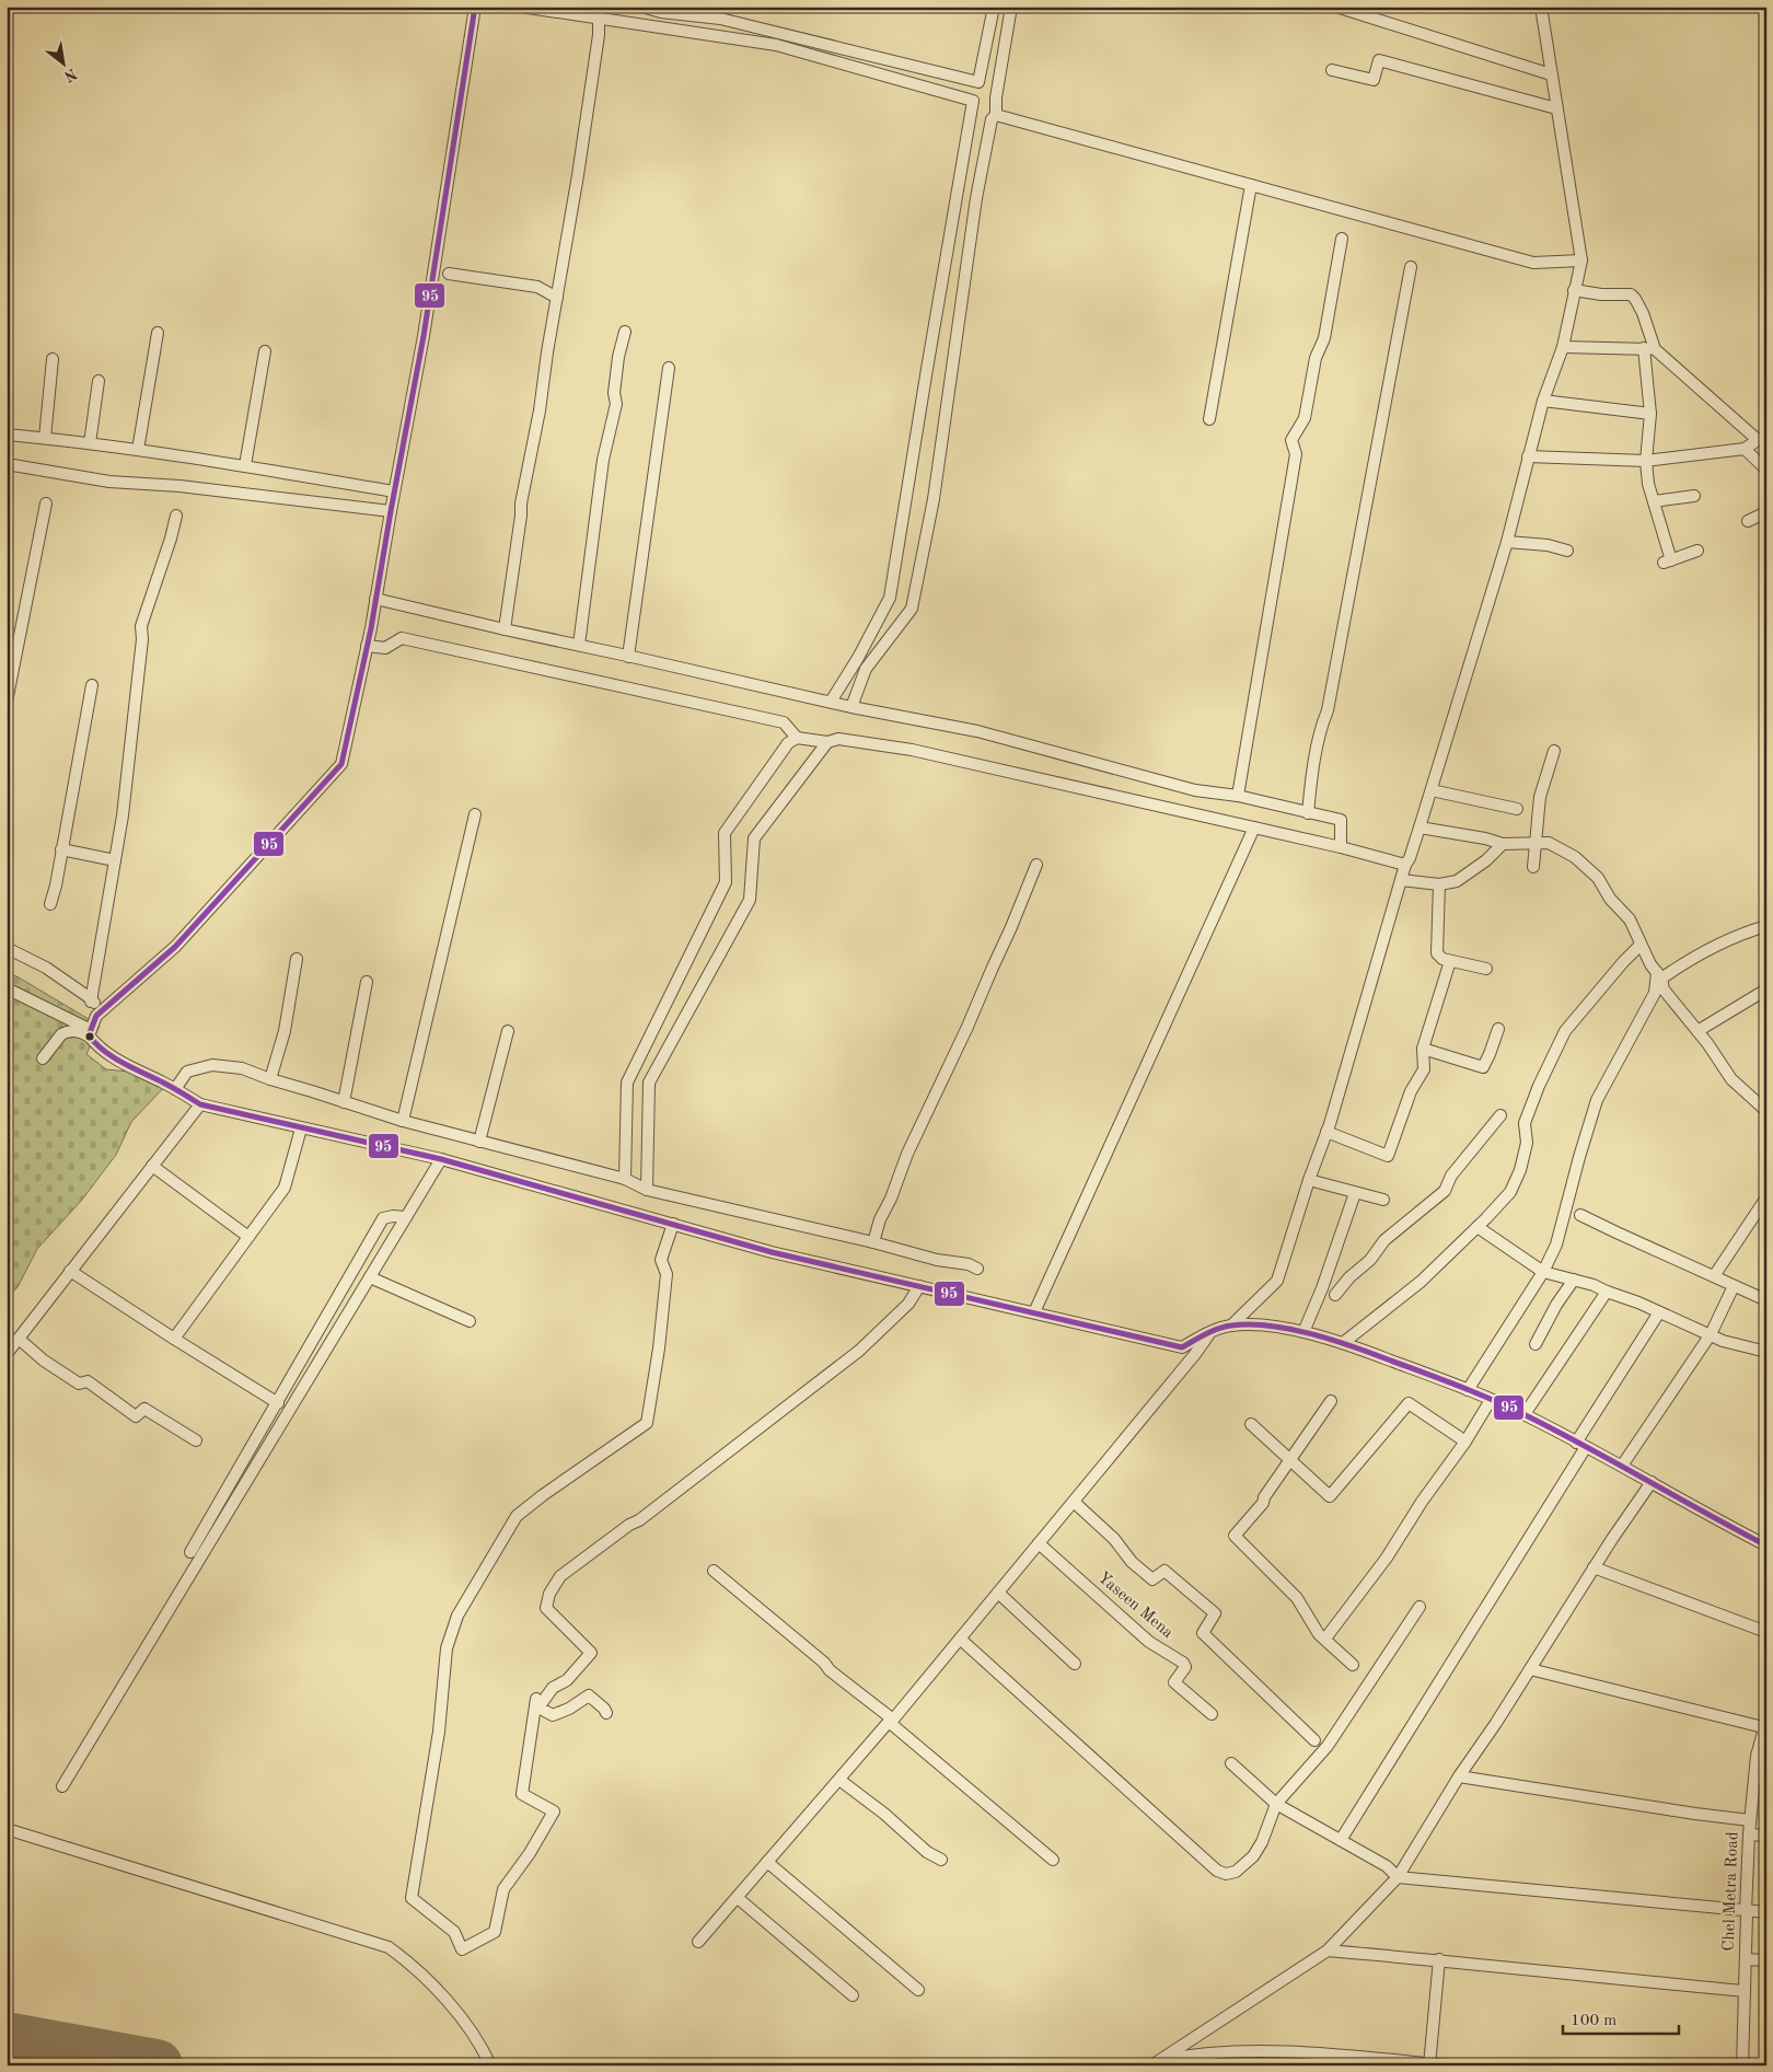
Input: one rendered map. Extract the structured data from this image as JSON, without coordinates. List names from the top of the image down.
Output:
{
  "streets": {
    "street": ["Yaseen Mena", "Chel Metra Road"]
  },
  "lines": ["transit line 95"],
  "scale_bar": "100 m",
  "north": "bottom right"
}
